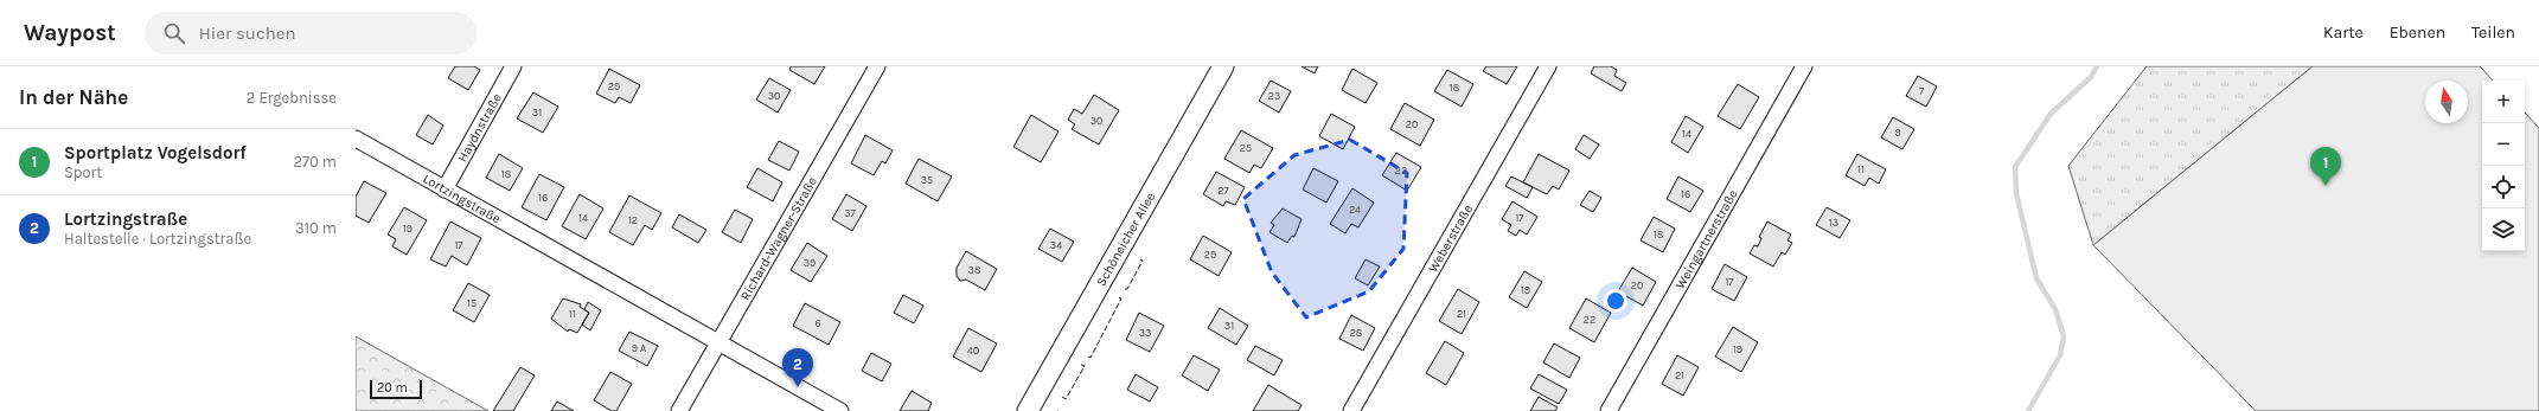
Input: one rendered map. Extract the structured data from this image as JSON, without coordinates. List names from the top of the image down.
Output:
{
  "streets": {
    "street": [
      "Haydnstraße",
      "Lortzingstraße",
      "Richard-Wagner-Straße",
      "Weberstraße",
      "Schöneicher Allee",
      "Weingartnerstraße"
    ]
  },
  "crossings": [
    ["Haydnstraße", "Lortzingstraße"],
    ["Lortzingstraße", "Richard-Wagner-Straße"]
  ],
  "house_numbers": [
    "29",
    "18",
    "7",
    "30",
    "23",
    "31",
    "30",
    "20",
    "9",
    "14",
    "25",
    "11",
    "22",
    "18",
    "35",
    "27",
    "16",
    "16",
    "24",
    "37",
    "14",
    "17",
    "12",
    "13",
    "19",
    "18",
    "17",
    "34",
    "29",
    "39",
    "38",
    "17",
    "20",
    "19",
    "15",
    "11",
    "21",
    "22",
    "6",
    "31",
    "33",
    "28",
    "9 A",
    "19",
    "40",
    "21"
  ],
  "scale_bar": "20 m",
  "north": "top",
  "page": {
    "header": "Waypost",
    "search": "Hier suchen",
    "nav": ["Karte", "Ebenen", "Teilen"],
    "heading": ["In der Nähe", "2 Ergebnisse"],
    "map_buttons": ["+", "−"],
    "list": [
      {
        "mark": "1",
        "name": "Sportplatz Vogelsdorf",
        "note": "Sport",
        "value": "270 m"
      },
      {
        "mark": "2",
        "name": "Lortzingstraße",
        "note": "Haltestelle · Lortzingstraße",
        "value": "310 m"
      }
    ],
    "pins": ["1", "2"],
    "scale": "20 m"
  }
}
